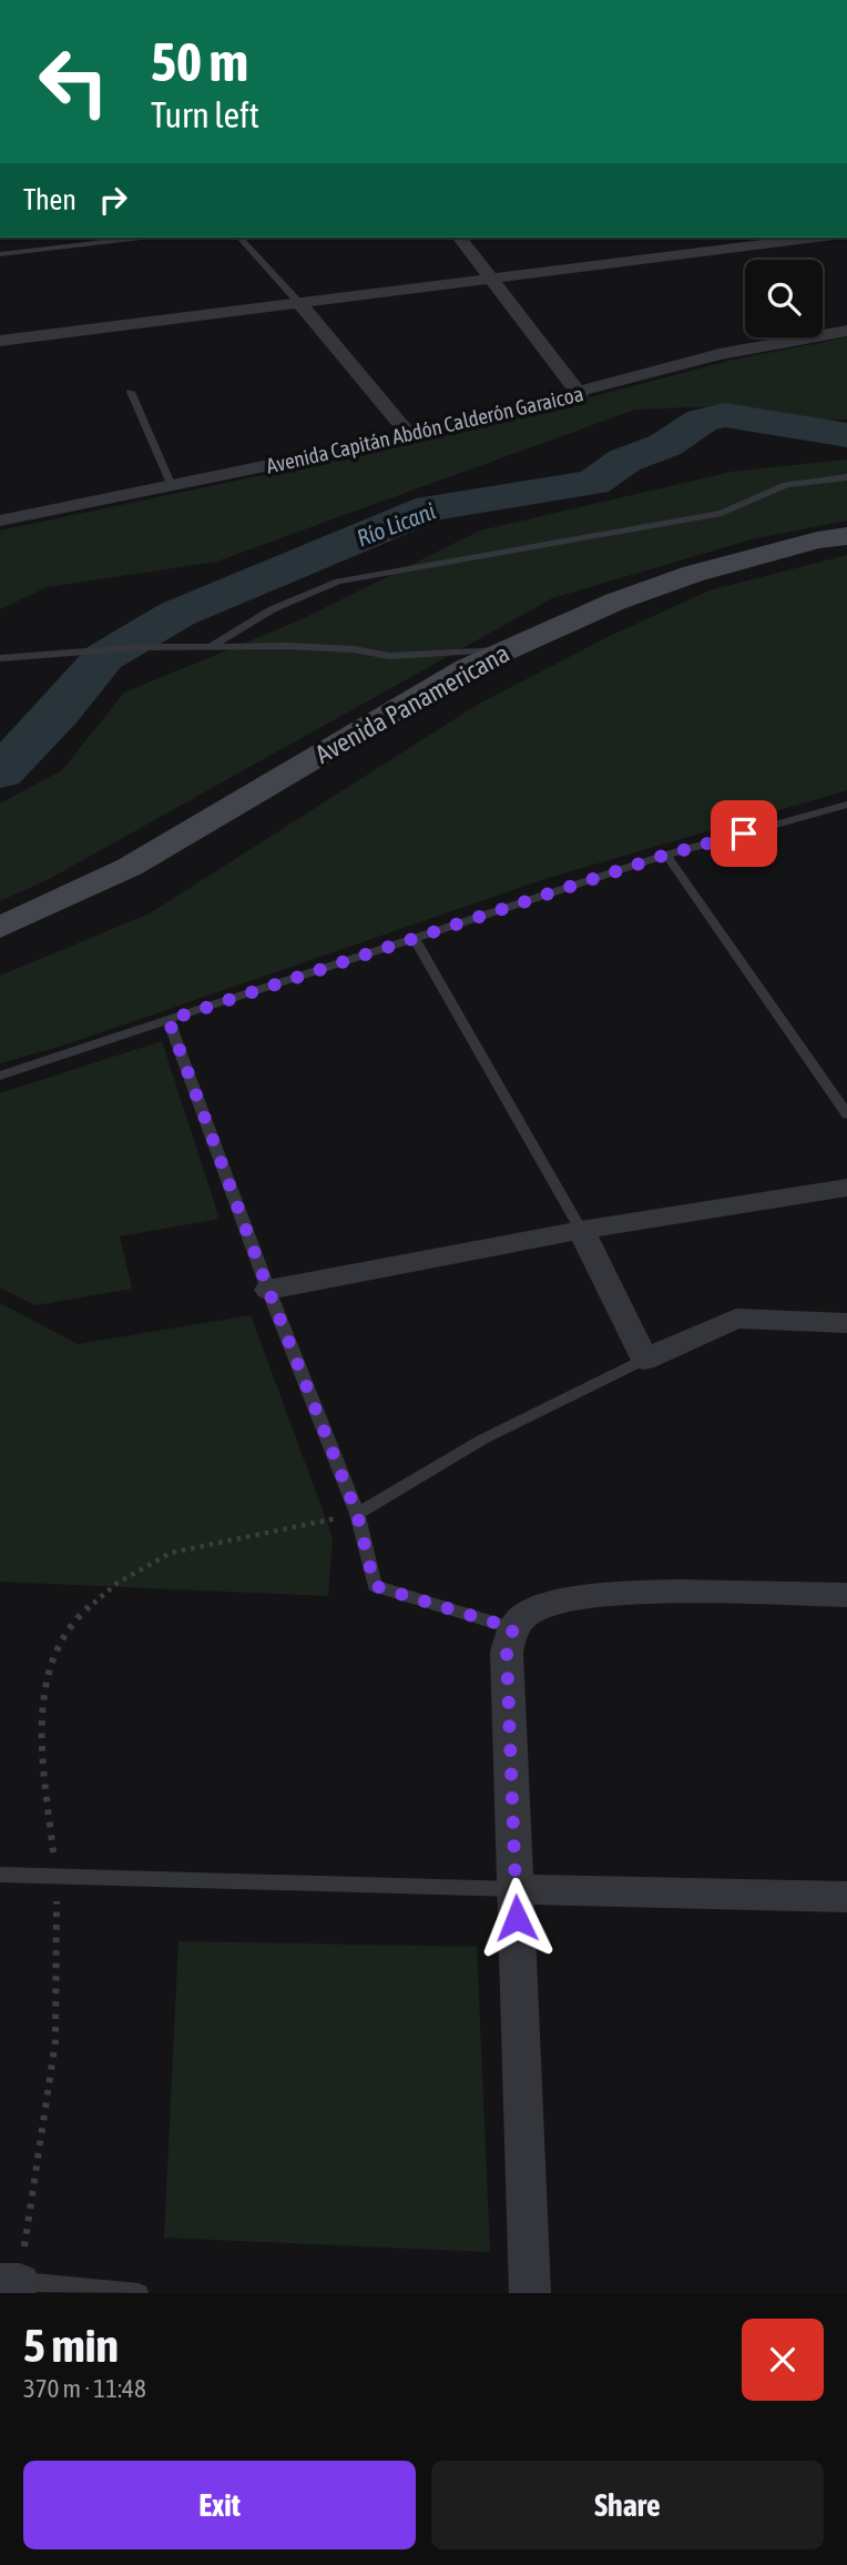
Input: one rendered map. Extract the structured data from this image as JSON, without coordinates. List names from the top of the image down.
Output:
{
  "streets": {
    "main road": ["Avenida Panamericana"],
    "street": ["Avenida Capitán Abdón Calderón Garaicoa"]
  },
  "water": ["Río Licani"],
  "page": {
    "turn": ["50 m", "Turn left"],
    "then": "Then",
    "heading": ["5 min", "370 m · 11:48"],
    "buttons": ["Exit", "Share"]
  }
}
